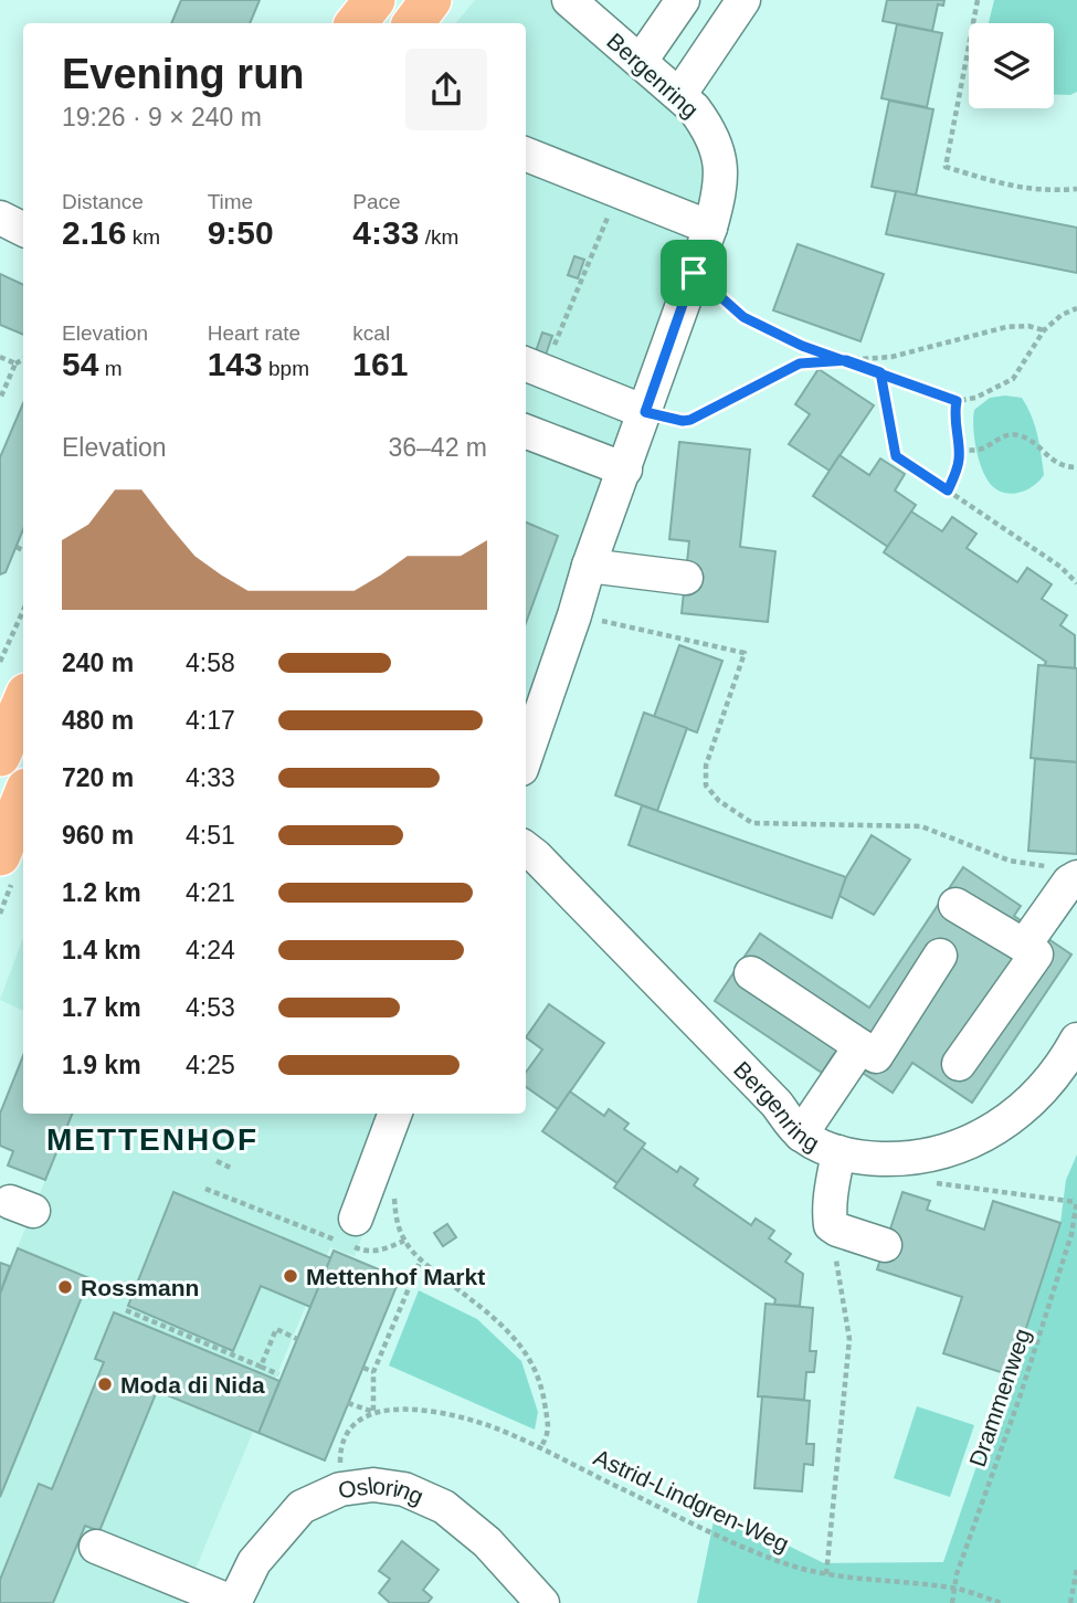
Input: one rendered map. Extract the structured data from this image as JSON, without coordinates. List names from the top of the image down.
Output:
{
  "streets": {
    "street": ["Bergenring", "Osloring"],
    "path": ["Drammenweg", "Astrid-Lindgren-Weg"]
  },
  "crossings": [
    ["Drammenweg", "Astrid-Lindgren-Weg"]
  ],
  "districts": ["METTENHOF"],
  "places": ["Mettenhof Markt", "Rossmann", "Moda di Nida"],
  "page": {
    "heading": ["Evening run", "19:26 · 9 × 240 m"],
    "stats": [
      ["Distance", "2.16 km"],
      ["Time", "9:50"],
      ["Pace", "4:33 /km"],
      ["Elevation", "54 m"],
      ["Heart rate", "143 bpm"],
      ["kcal", "161"]
    ],
    "chart": ["Elevation", "36–42 m"],
    "list": [
      {
        "name": "240 m",
        "note": "4:58"
      },
      {
        "name": "480 m",
        "note": "4:17"
      },
      {
        "name": "720 m",
        "note": "4:33"
      },
      {
        "name": "960 m",
        "note": "4:51"
      },
      {
        "name": "1.2 km",
        "note": "4:21"
      },
      {
        "name": "1.4 km",
        "note": "4:24"
      },
      {
        "name": "1.7 km",
        "note": "4:53"
      },
      {
        "name": "1.9 km",
        "note": "4:25"
      }
    ]
  }
}
